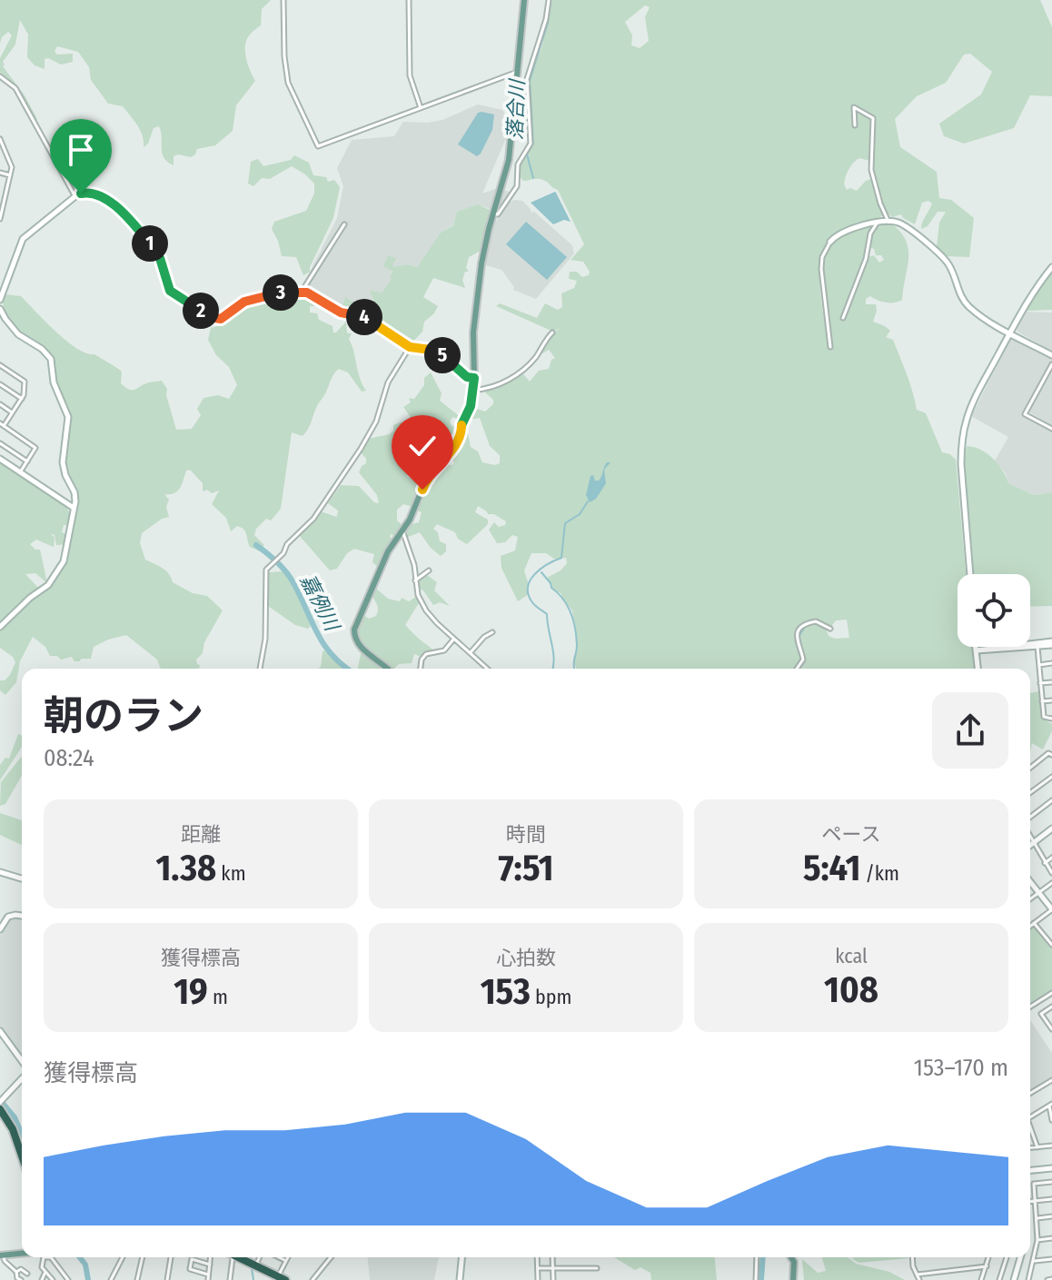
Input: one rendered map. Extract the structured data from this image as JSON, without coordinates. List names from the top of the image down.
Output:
{
  "water": ["落合川", "嘉例川"],
  "page": {
    "pins": [
      "1",
      "3",
      "2",
      "4",
      "5"
    ],
    "heading": ["朝のラン", "08:24"],
    "stats": [
      ["距離", "1.38 km"],
      ["時間", "7:51"],
      ["ペース", "5:41 /km"],
      ["獲得標高", "19 m"],
      ["心拍数", "153 bpm"],
      ["kcal", "108"]
    ],
    "chart": ["獲得標高", "153–170 m"]
  }
}
